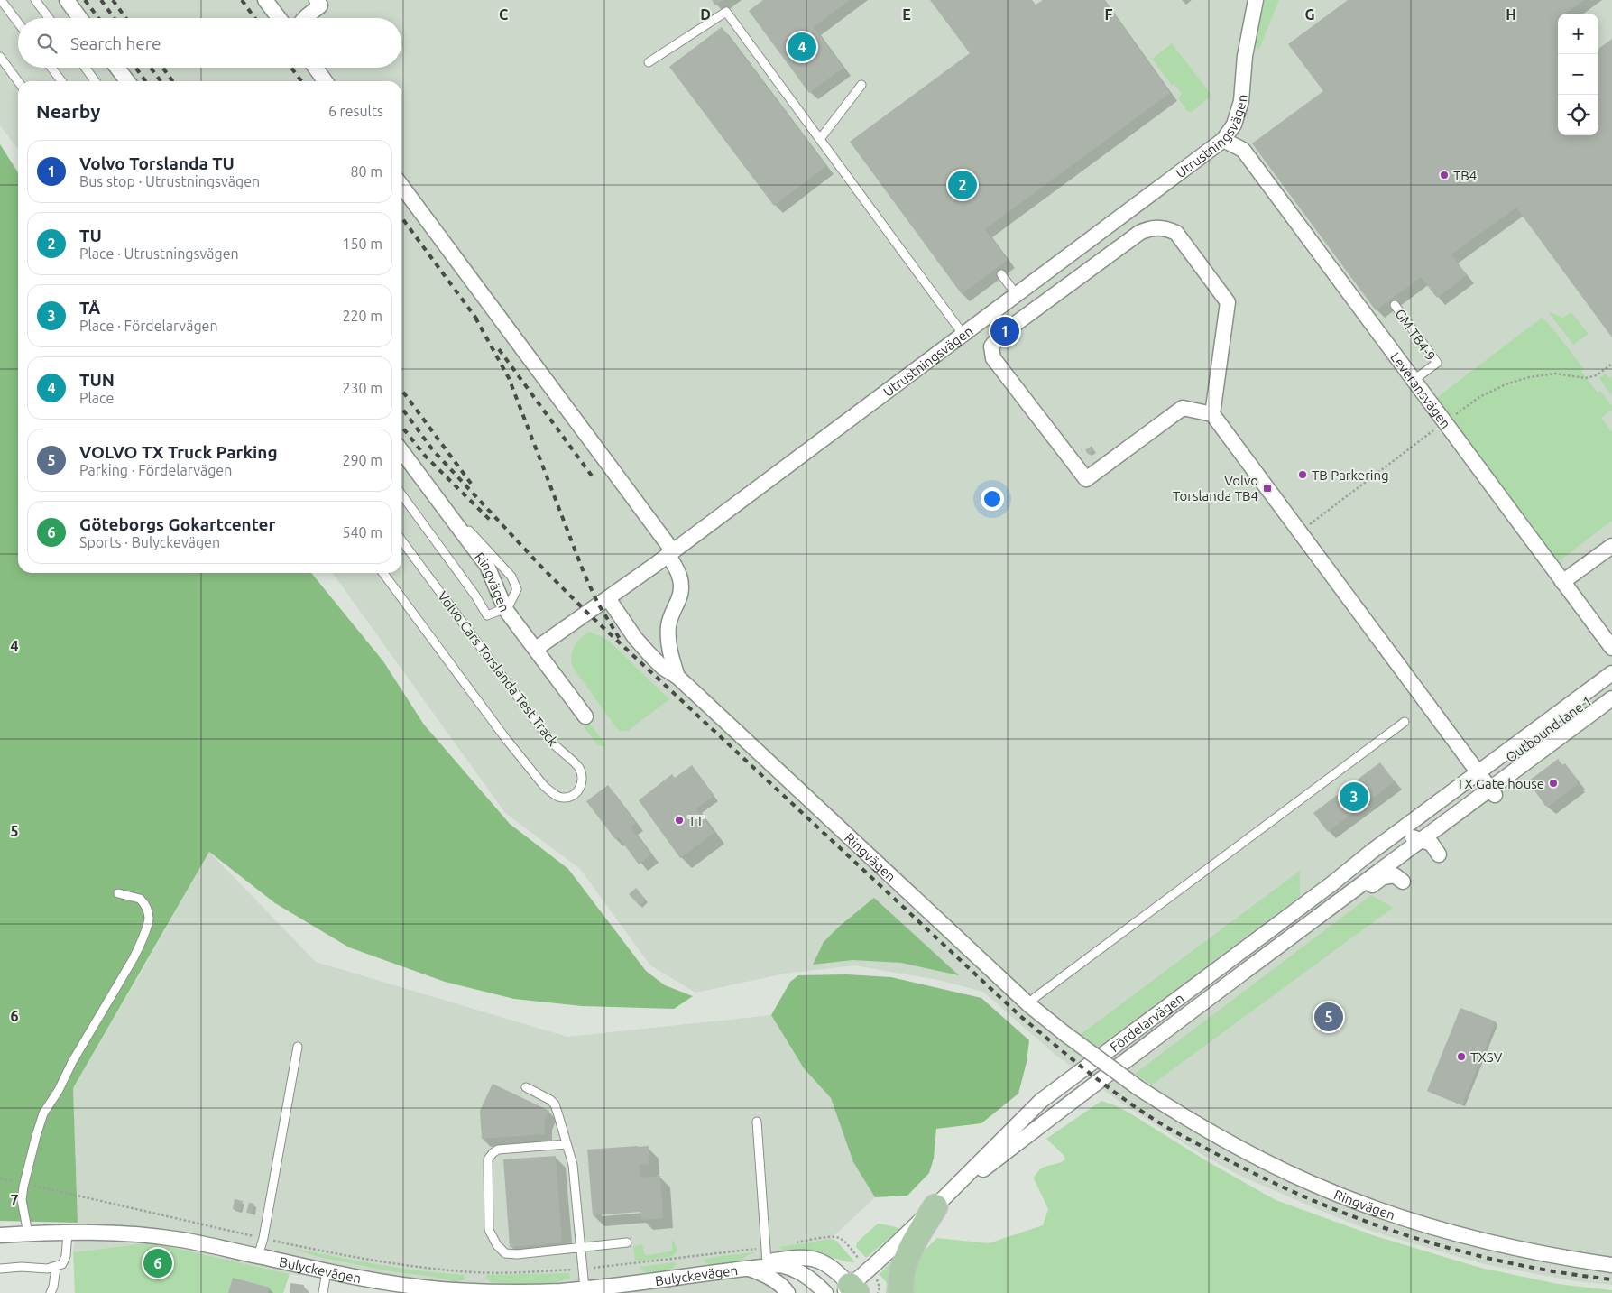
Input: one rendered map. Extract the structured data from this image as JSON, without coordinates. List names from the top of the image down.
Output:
{
  "streets": {
    "street": [
      "Utrustningsvägen",
      "Leveransvägen",
      "Ringvägen",
      "Outbound lane 1",
      "Fördelarvägen",
      "Bulyckevägen"
    ],
    "lane": ["GM TB4-9", "Volvo Cars Torslanda Test Track"]
  },
  "crossings": [
    ["Utrustningsvägen", "Leveransvägen"],
    ["Utrustningsvägen", "Ringvägen"],
    ["GM TB4-9", "Leveransvägen"],
    ["Outbound lane 1", "Fördelarvägen"],
    ["Fördelarvägen", "Bulyckevägen"]
  ],
  "places": {
    "other": [
      "TB4",
      "TB Parkering",
      "TX Gate house",
      "TT",
      "TXSV"
    ],
    "transit": ["Volvo Torslanda TB4"]
  },
  "page": {
    "map_buttons": ["+", "−"],
    "search": "Search here",
    "pins": [
      "4",
      "2",
      "1",
      "3",
      "5",
      "6"
    ],
    "heading": ["Nearby", "6 results"],
    "list": [
      {
        "mark": "1",
        "name": "Volvo Torslanda TU",
        "note": "Bus stop · Utrustningsvägen",
        "value": "80 m"
      },
      {
        "mark": "2",
        "name": "TU",
        "note": "Place · Utrustningsvägen",
        "value": "150 m"
      },
      {
        "mark": "3",
        "name": "TÅ",
        "note": "Place · Fördelarvägen",
        "value": "220 m"
      },
      {
        "mark": "4",
        "name": "TUN",
        "note": "Place",
        "value": "230 m"
      },
      {
        "mark": "5",
        "name": "VOLVO TX Truck Parking",
        "note": "Parking · Fördelarvägen",
        "value": "290 m"
      },
      {
        "mark": "6",
        "name": "Göteborgs Gokartcenter",
        "note": "Sports · Bulyckevägen",
        "value": "540 m"
      }
    ]
  },
  "grid": {
    "columns": [
      "C",
      "D",
      "E",
      "F",
      "G",
      "H"
    ],
    "rows": [
      "4",
      "5",
      "6",
      "7"
    ]
  }
}
